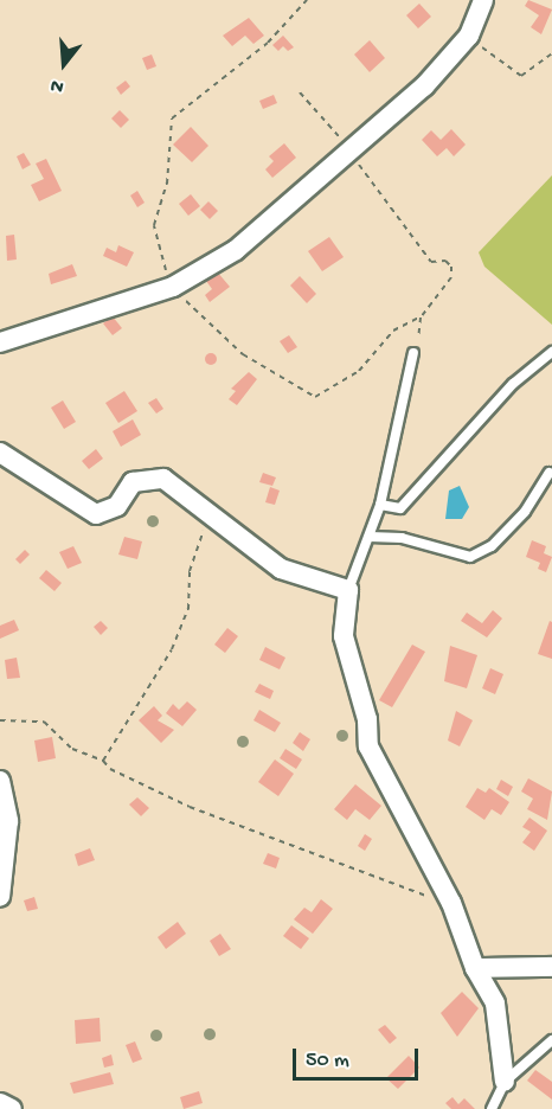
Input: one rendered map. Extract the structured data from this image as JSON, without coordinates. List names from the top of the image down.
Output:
{
  "scale_bar": "50 m",
  "north": "bottom"
}
